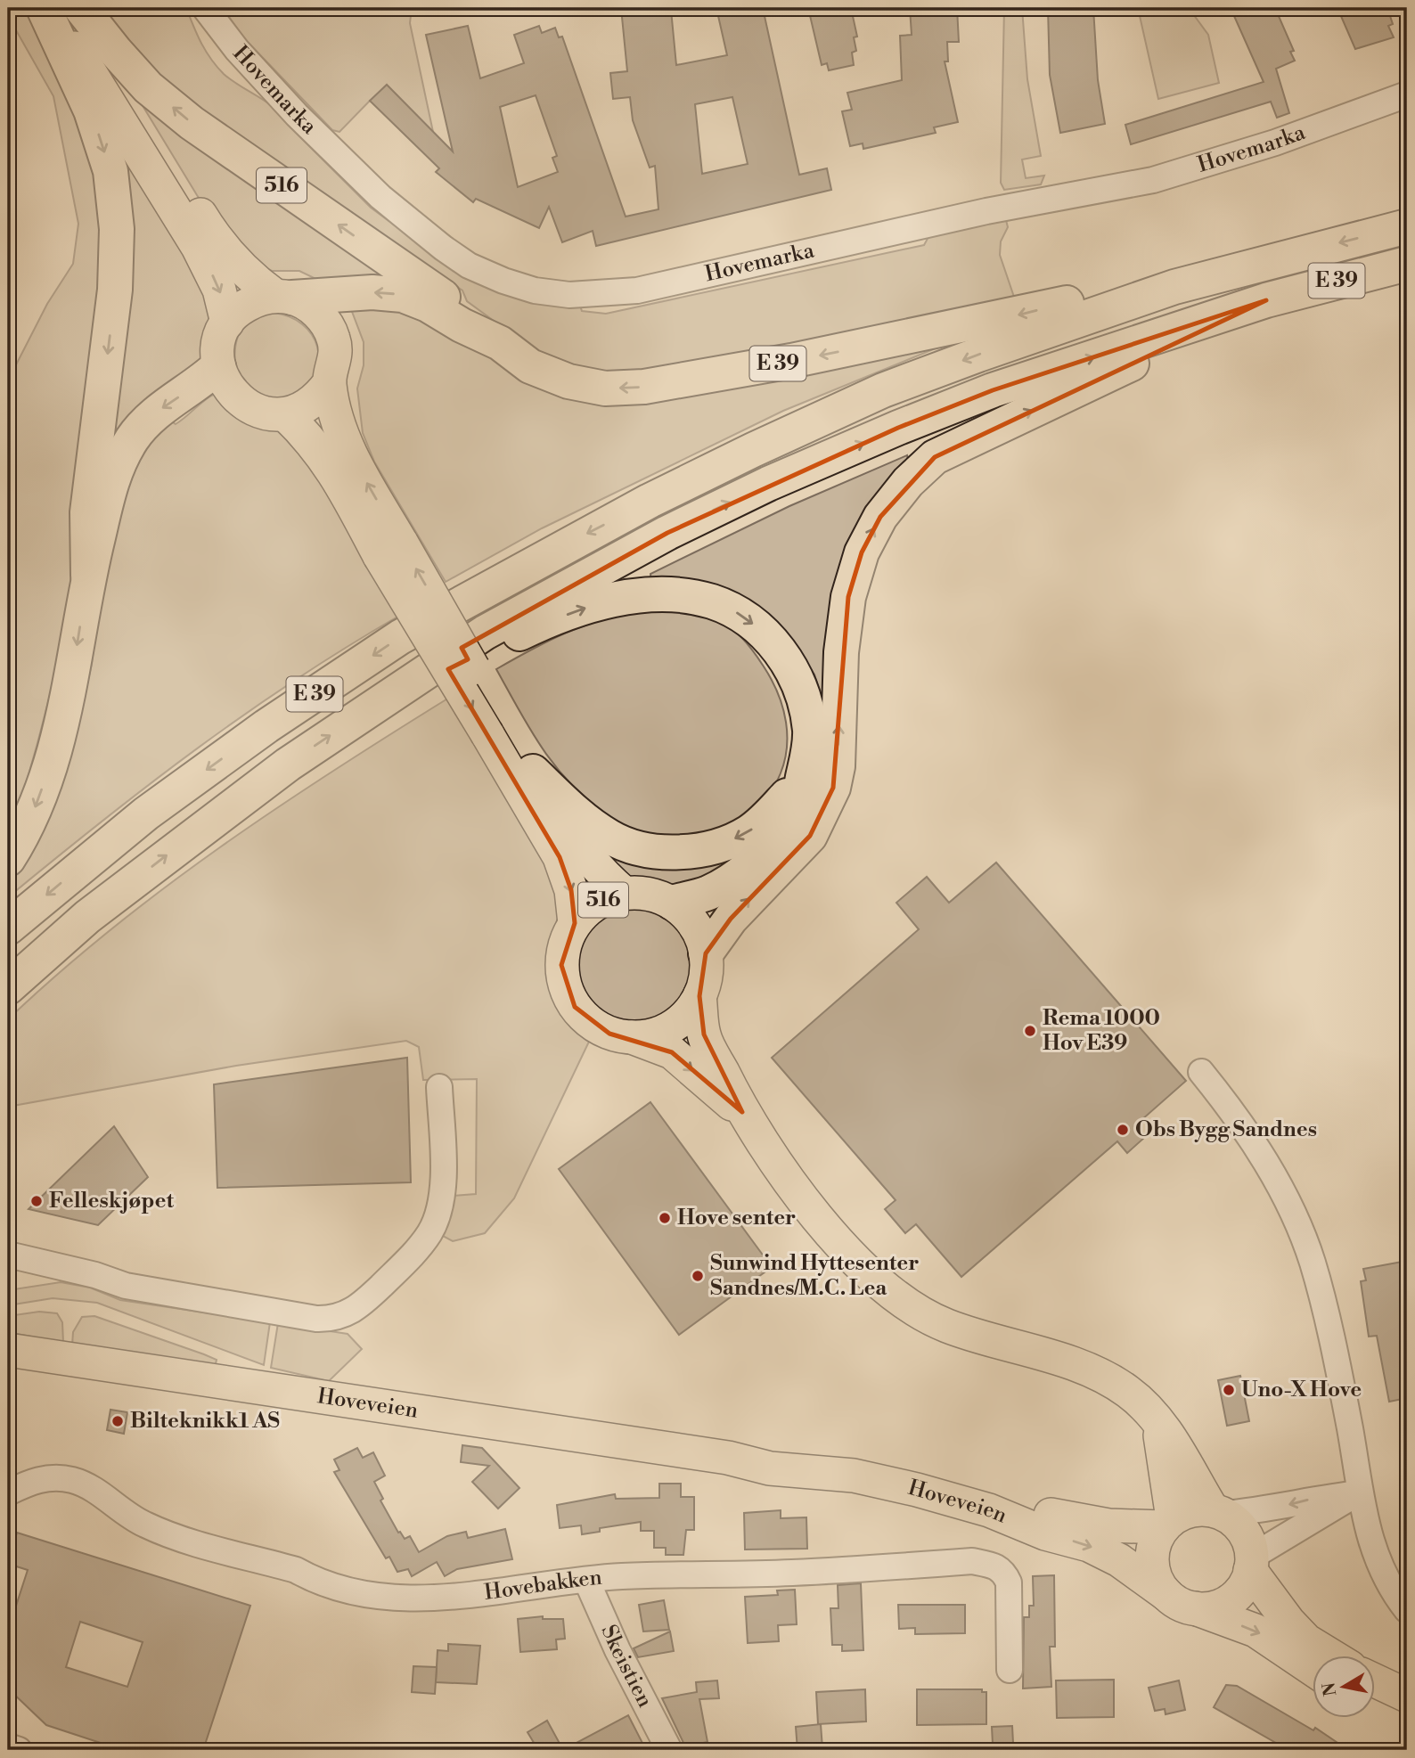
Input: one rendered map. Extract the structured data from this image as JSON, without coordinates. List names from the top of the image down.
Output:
{
  "streets": {
    "highway": ["516", "E 39"],
    "main road": ["Hoveveien"],
    "street": ["Hovemarka", "Hovebakken", "Skeistien"]
  },
  "crossings": [
    ["516", "E 39"],
    ["Hovebakken", "Skeistien"]
  ],
  "places": [
    "Rema 1000 Hov E39",
    "Obs Bygg Sandnes",
    "Felleskjøpet",
    "Hove senter",
    "Sunwind Hyttesenter Sandnes/M.C. Lea",
    "Uno-X Hove",
    "Bilteknikk1 AS"
  ],
  "north": "left"
}
